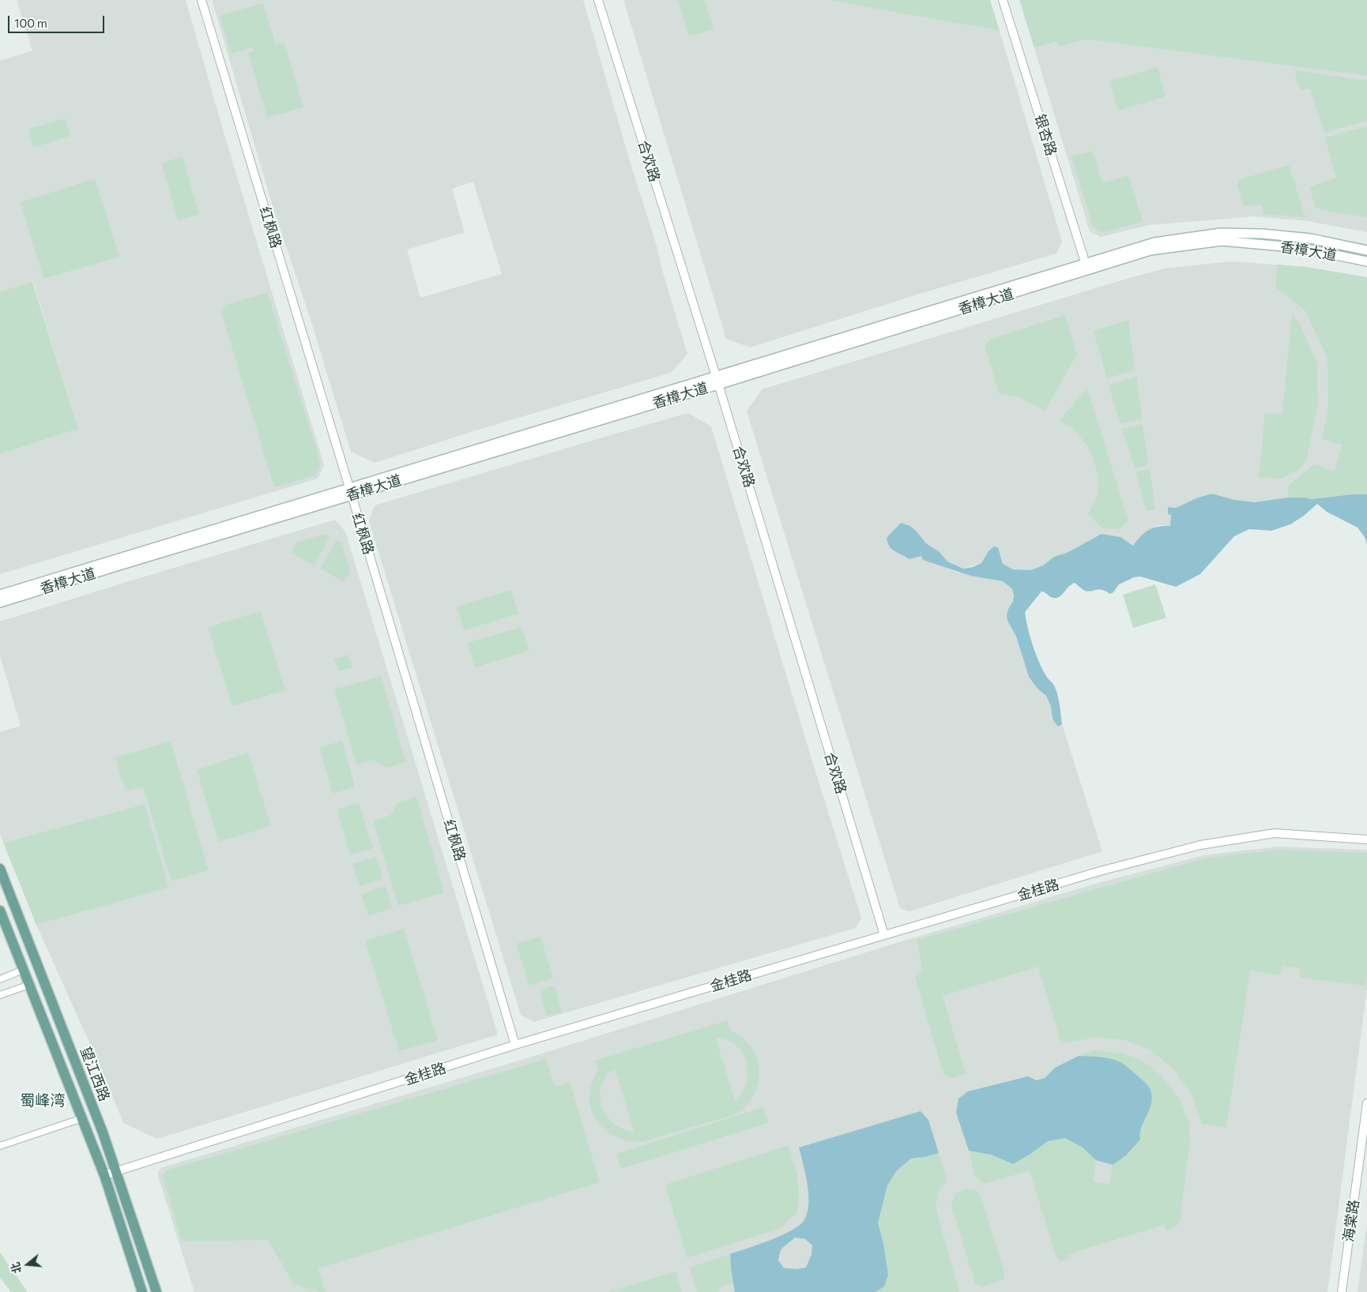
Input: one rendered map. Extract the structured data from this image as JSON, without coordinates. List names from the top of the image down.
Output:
{
  "streets": {
    "main road": ["香樟大道", "望江西路"],
    "street": [
      "银杏路",
      "合欢路",
      "红枫路",
      "金桂路",
      "海棠路"
    ]
  },
  "crossings": [
    ["银杏路", "香樟大道"],
    ["合欢路", "香樟大道"],
    ["合欢路", "金桂路"],
    ["红枫路", "香樟大道"],
    ["红枫路", "金桂路"],
    ["金桂路", "望江西路"]
  ],
  "districts": ["蜀峰湾"],
  "scale_bar": "100 m",
  "north": "left"
}
